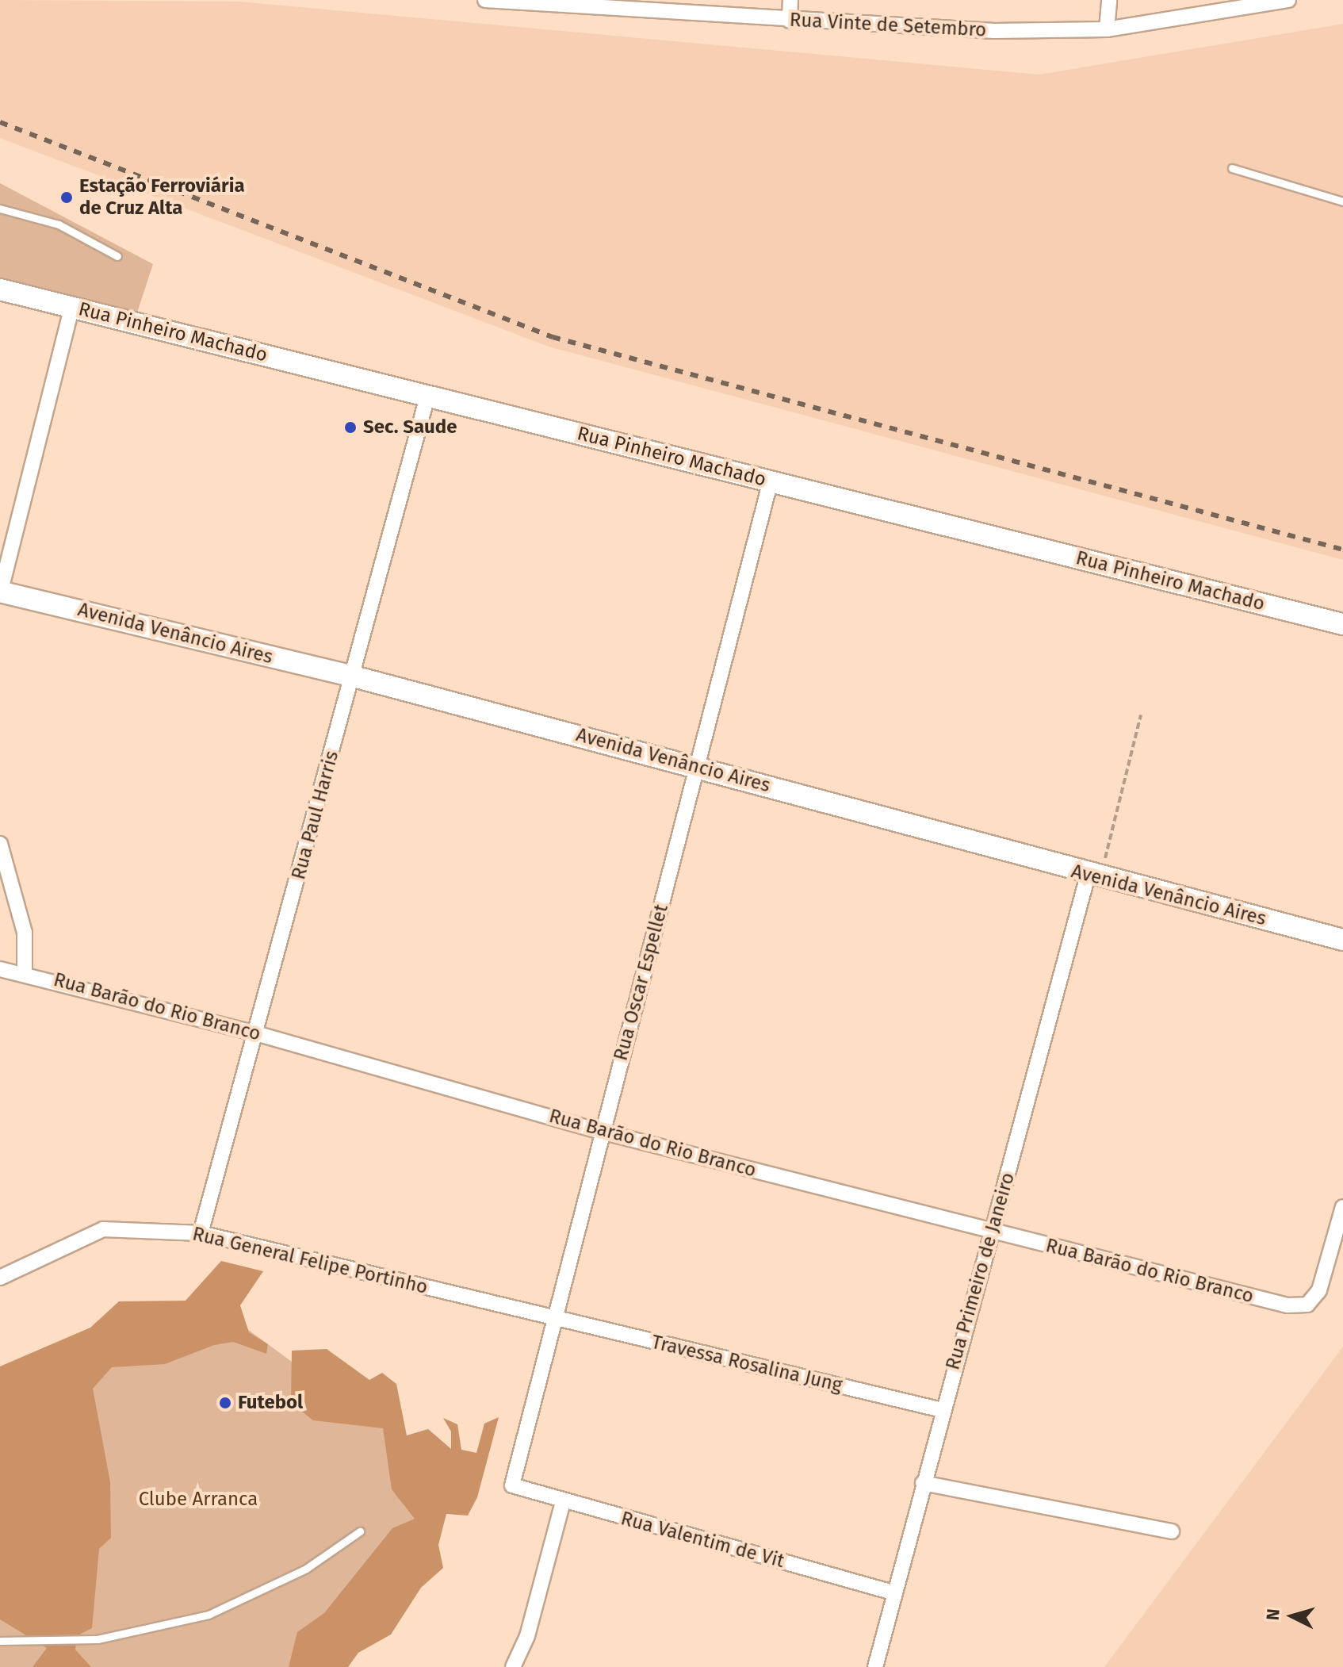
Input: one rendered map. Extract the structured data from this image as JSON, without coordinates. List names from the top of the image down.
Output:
{
  "streets": {
    "main road": ["Rua Pinheiro Machado", "Avenida Venâncio Aires"],
    "street": [
      "Rua Vinte de Setembro",
      "Rua Paul Harris",
      "Rua Oscar Espellet",
      "Rua Barão do Rio Branco",
      "Rua General Felipe Portinho",
      "Rua Primeiro de Janeiro",
      "Travessa Rosalina Jung",
      "Rua Valentim de Vit"
    ]
  },
  "crossings": [
    ["Rua Pinheiro Machado", "Rua Paul Harris"],
    ["Rua Pinheiro Machado", "Rua Oscar Espellet"],
    ["Avenida Venâncio Aires", "Rua Paul Harris"],
    ["Avenida Venâncio Aires", "Rua Oscar Espellet"],
    ["Avenida Venâncio Aires", "Rua Primeiro de Janeiro"],
    ["Rua Paul Harris", "Rua Barão do Rio Branco"],
    ["Rua Paul Harris", "Rua General Felipe Portinho"],
    ["Rua Oscar Espellet", "Rua Barão do Rio Branco"],
    ["Rua Oscar Espellet", "Rua General Felipe Portinho"],
    ["Rua Oscar Espellet", "Travessa Rosalina Jung"],
    ["Rua Oscar Espellet", "Rua Valentim de Vit"],
    ["Rua Barão do Rio Branco", "Rua Primeiro de Janeiro"],
    ["Rua General Felipe Portinho", "Travessa Rosalina Jung"],
    ["Rua Primeiro de Janeiro", "Travessa Rosalina Jung"],
    ["Rua Primeiro de Janeiro", "Rua Valentim de Vit"]
  ],
  "parks": ["Clube Arranca"],
  "places": ["Estação Ferroviária de Cruz Alta", "Sec. Saude", "Futebol"],
  "north": "left"
}
